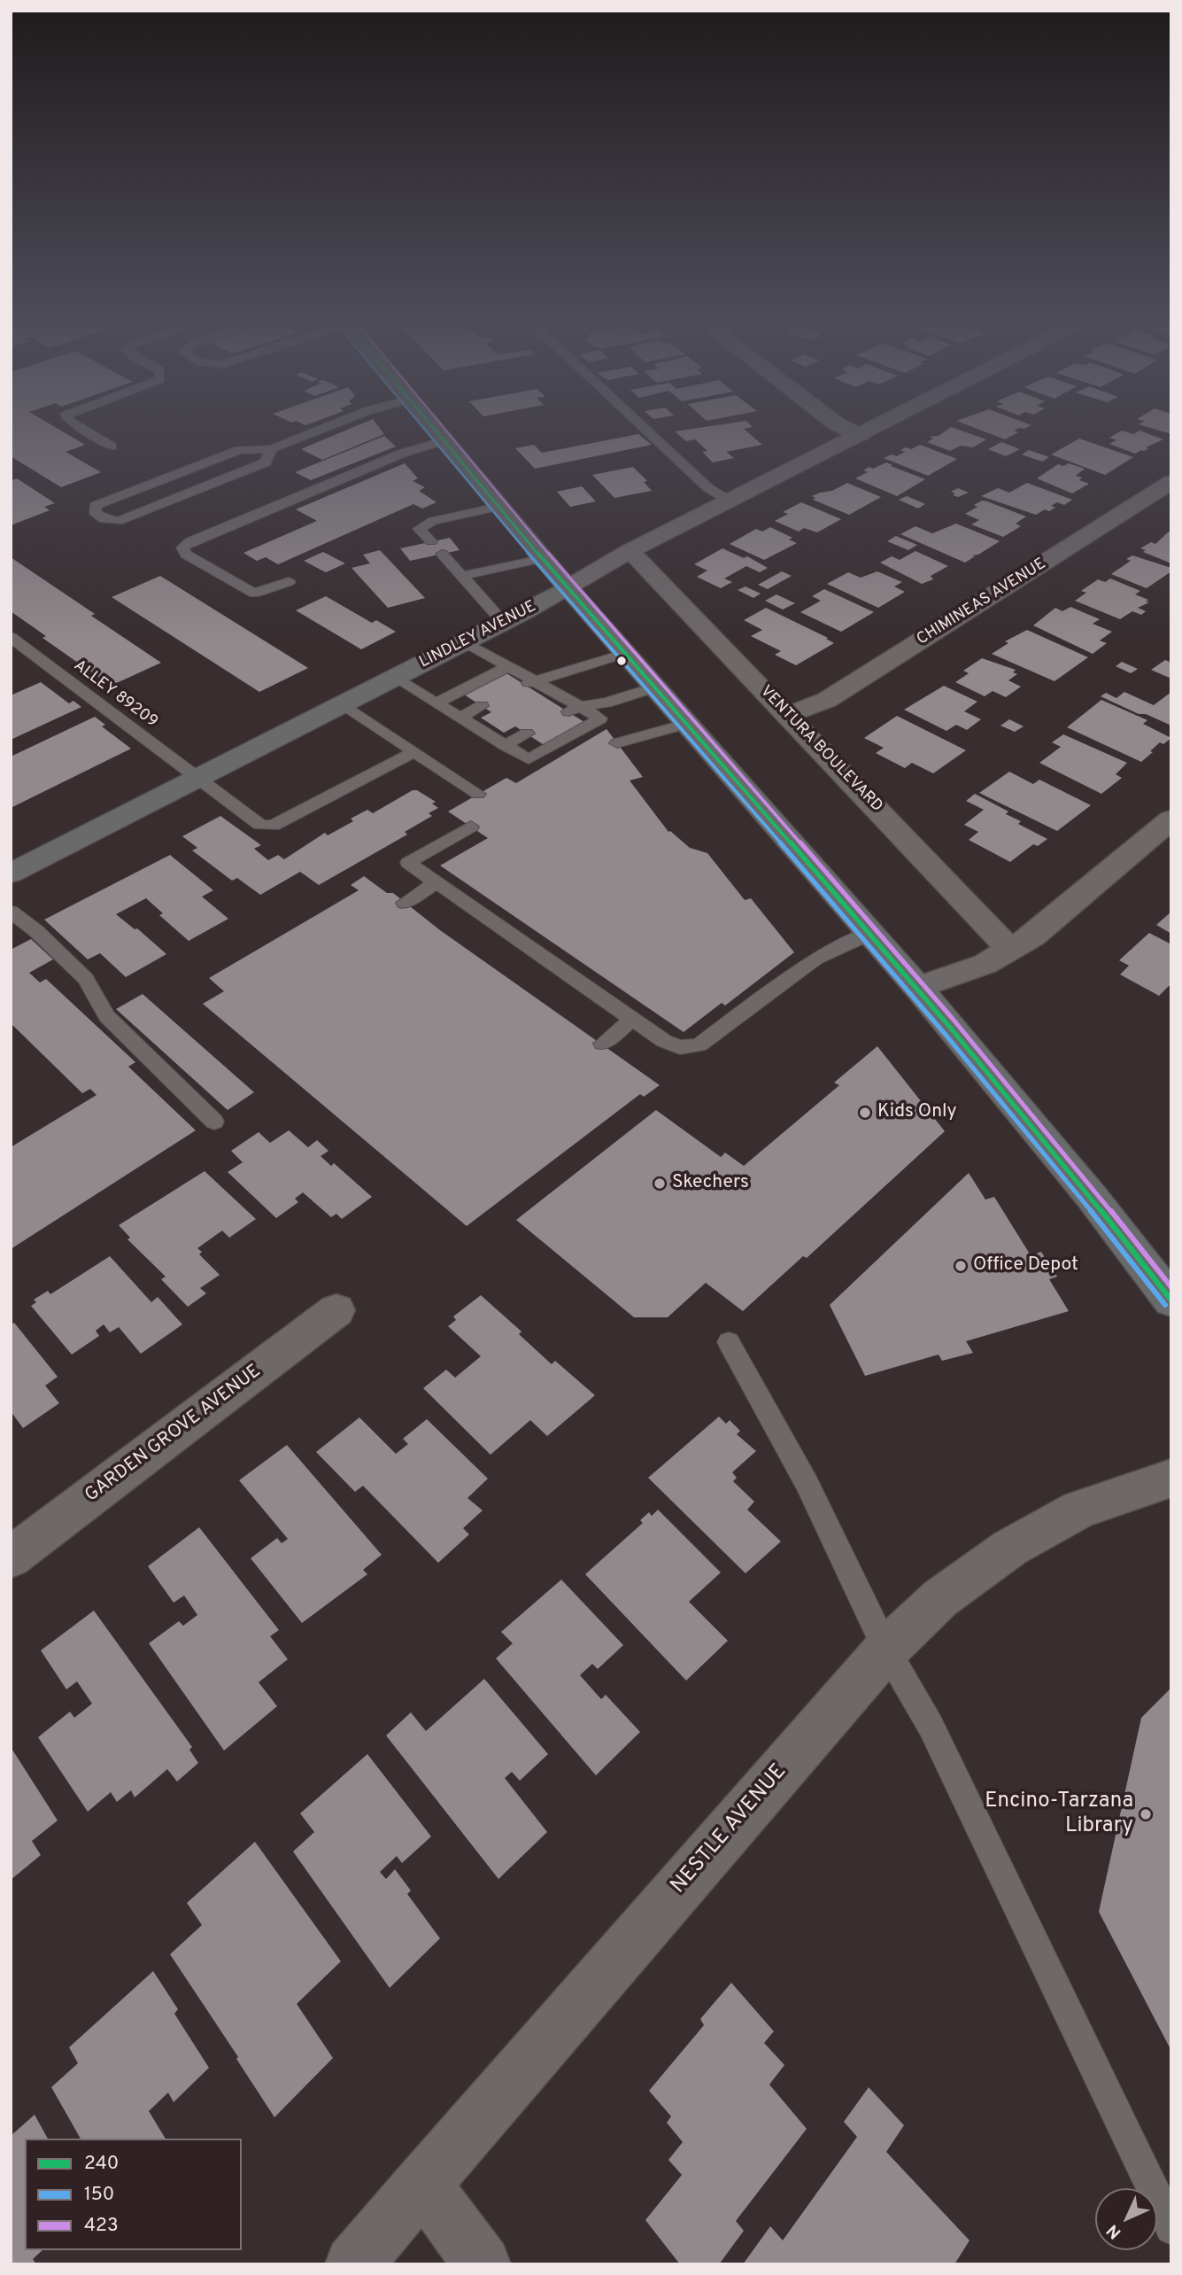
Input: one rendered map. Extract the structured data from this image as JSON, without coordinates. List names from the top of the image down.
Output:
{
  "streets": {
    "main road": ["LINDLEY AVENUE"],
    "street": [
      "CHIMINEAS AVENUE",
      "VENTURA BOULEVARD",
      "GARDEN GROVE AVENUE",
      "NESTLE AVENUE"
    ],
    "lane": ["ALLEY 89209"]
  },
  "crossings": [
    ["CHIMINEAS AVENUE", "VENTURA BOULEVARD"],
    ["LINDLEY AVENUE", "ALLEY 89209"],
    ["LINDLEY AVENUE", "VENTURA BOULEVARD"]
  ],
  "places": [
    "Kids Only",
    "Skechers",
    "Office Depot",
    "Encino-Tarzana Library"
  ],
  "lines": ["transit line 240", "transit line 150", "transit line 423"],
  "legend": ["240", "150", "423"],
  "north": "bottom left"
}
